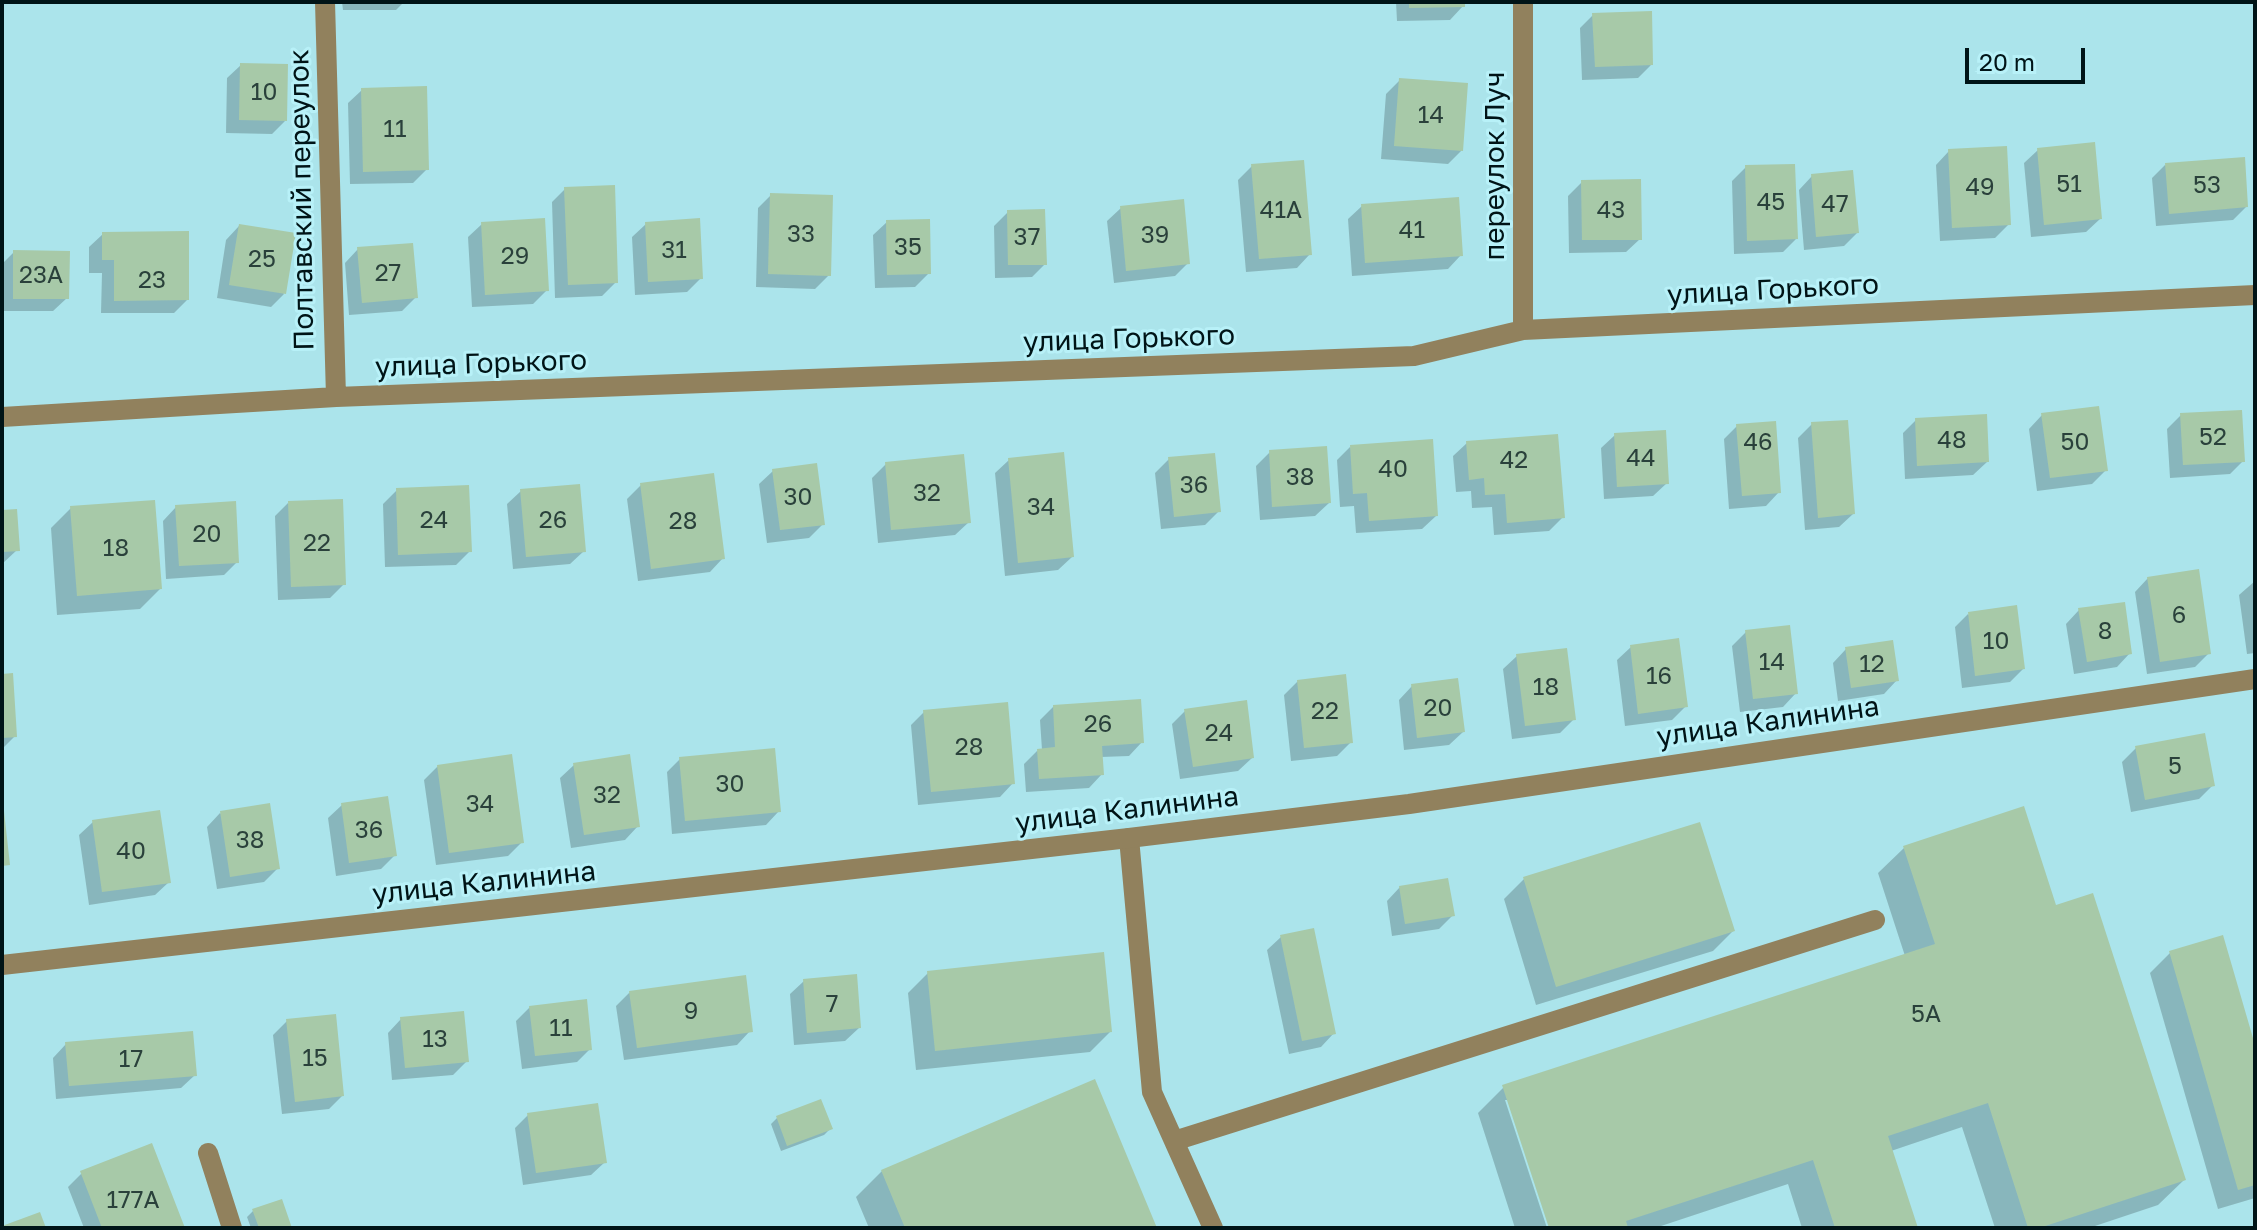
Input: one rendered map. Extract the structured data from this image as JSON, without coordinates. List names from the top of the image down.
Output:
{
  "streets": {
    "street": [
      "переулок Луч",
      "Полтавский переулок",
      "улица Горького",
      "улица Калинина"
    ]
  },
  "crossings": [
    ["переулок Луч", "улица Горького"],
    ["Полтавский переулок", "улица Горького"]
  ],
  "house_numbers": [
    "10",
    "14",
    "11",
    "51",
    "53",
    "49",
    "45",
    "47",
    "41А",
    "43",
    "41",
    "33",
    "39",
    "37",
    "35",
    "31",
    "29",
    "25",
    "27",
    "23А",
    "23",
    "52",
    "48",
    "46",
    "50",
    "44",
    "42",
    "40",
    "38",
    "36",
    "32",
    "30",
    "34",
    "24",
    "26",
    "28",
    "20",
    "22",
    "18",
    "6",
    "8",
    "10",
    "14",
    "12",
    "16",
    "18",
    "20",
    "22",
    "26",
    "24",
    "28",
    "5",
    "30",
    "32",
    "34",
    "36",
    "38",
    "40",
    "7",
    "9",
    "5А",
    "11",
    "13",
    "15",
    "17",
    "177А"
  ],
  "scale_bar": "20 m"
}
